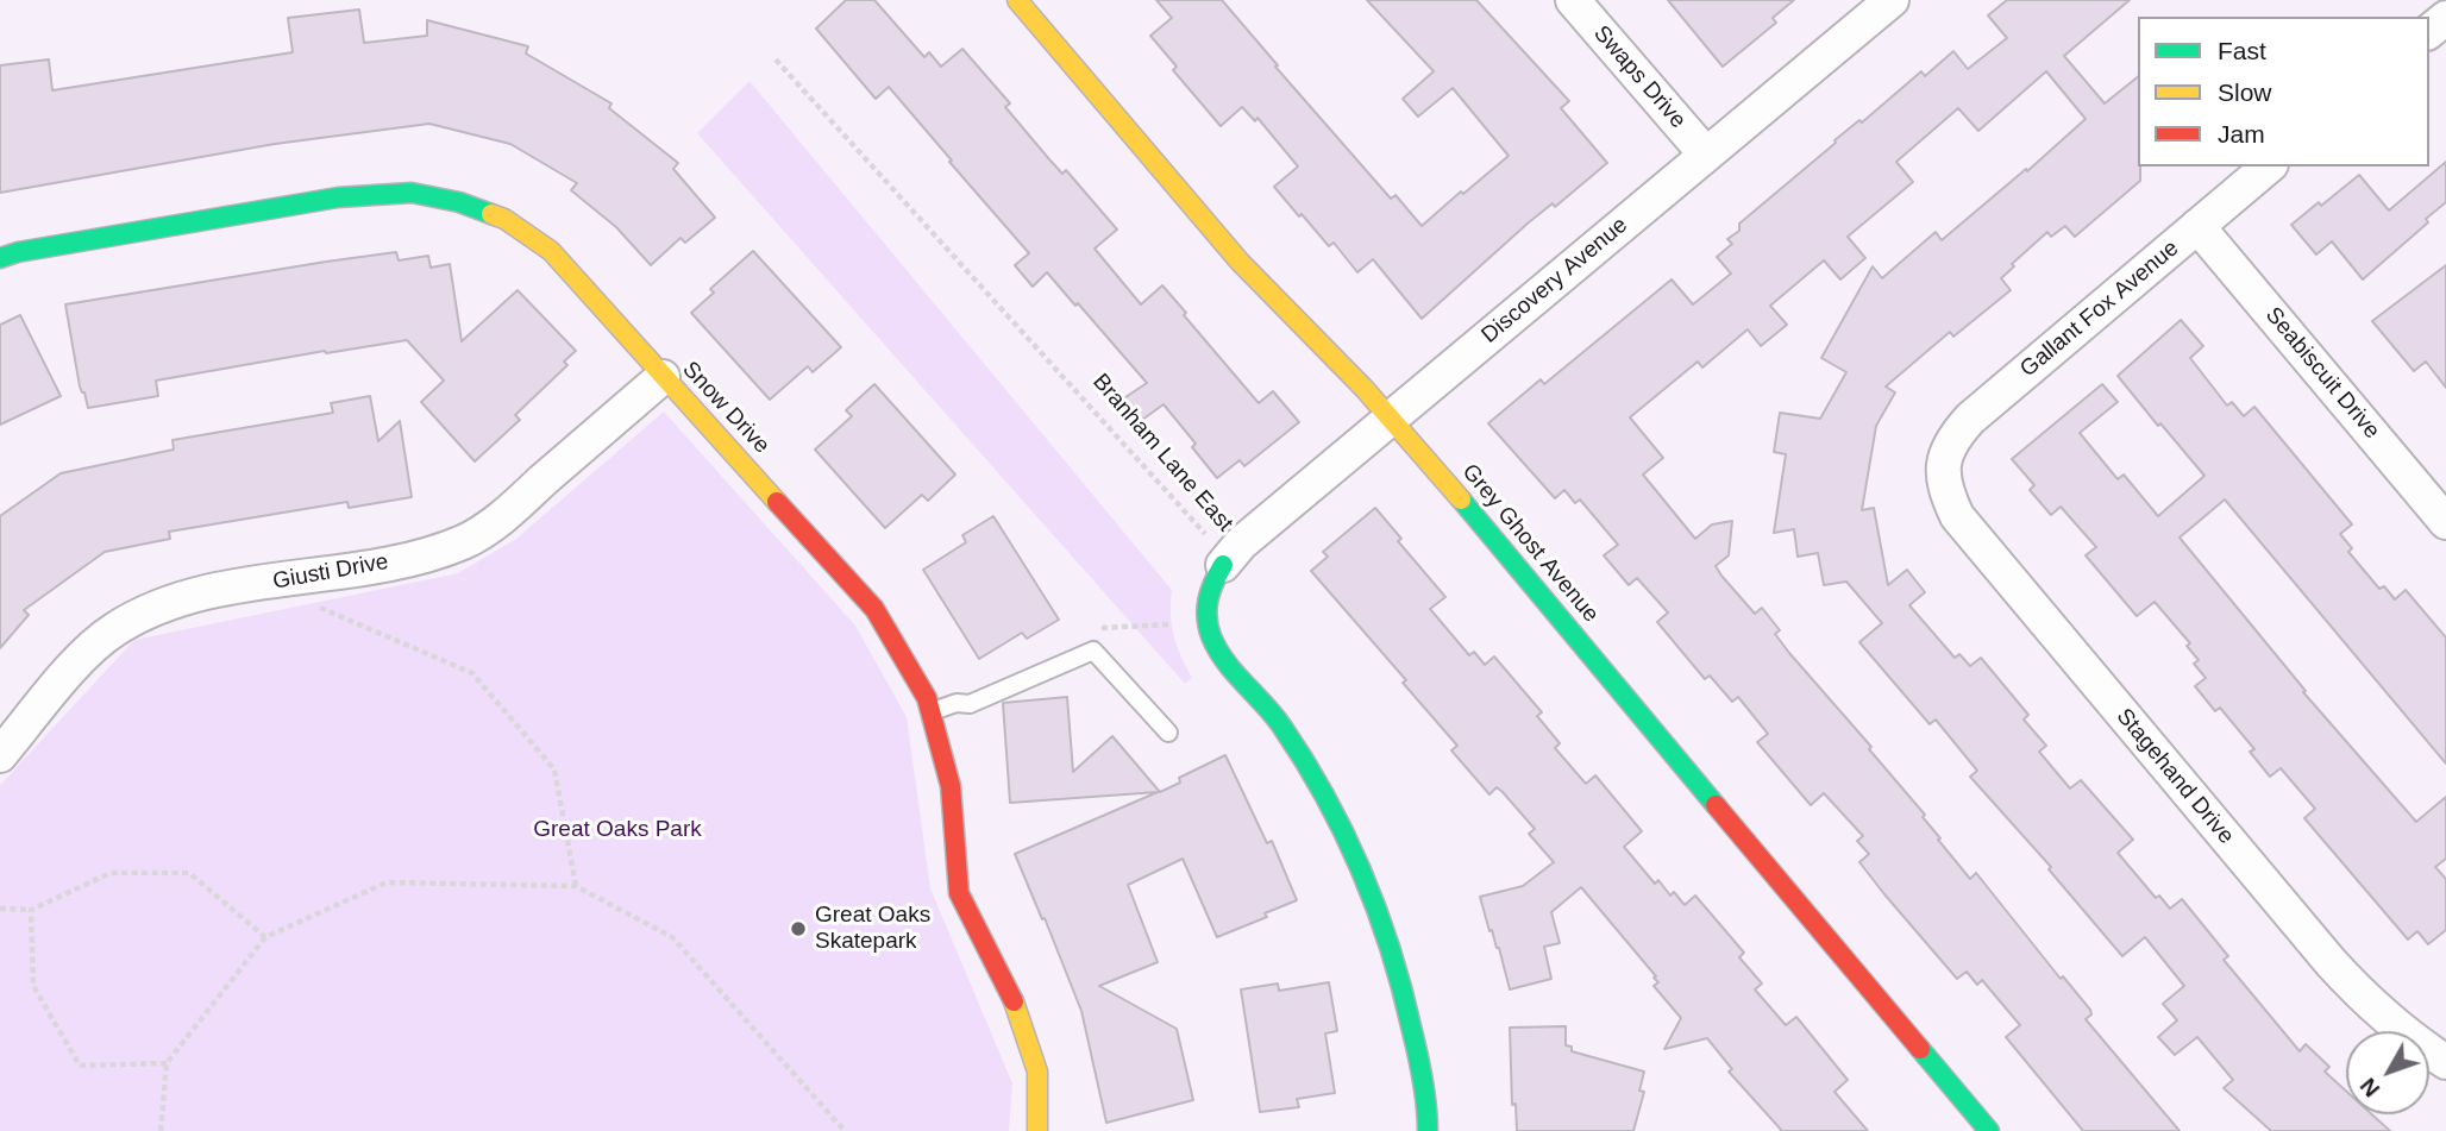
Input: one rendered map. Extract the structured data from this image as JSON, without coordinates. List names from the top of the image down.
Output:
{
  "streets": {
    "street": [
      "Swaps Drive",
      "Discovery Avenue",
      "Gallant Fox Avenue",
      "Seabiscuit Drive",
      "Snow Drive",
      "Branham Lane East",
      "Grey Ghost Avenue",
      "Giusti Drive",
      "Stagehand Drive"
    ]
  },
  "crossings": [
    ["Swaps Drive", "Discovery Avenue"],
    ["Discovery Avenue", "Branham Lane East"],
    ["Discovery Avenue", "Grey Ghost Avenue"],
    ["Gallant Fox Avenue", "Seabiscuit Drive"],
    ["Gallant Fox Avenue", "Stagehand Drive"],
    ["Snow Drive", "Giusti Drive"]
  ],
  "parks": ["Great Oaks Park"],
  "places": ["Great Oaks Skatepark"],
  "legend": ["Fast", "Slow", "Jam"],
  "north": "bottom left"
}
